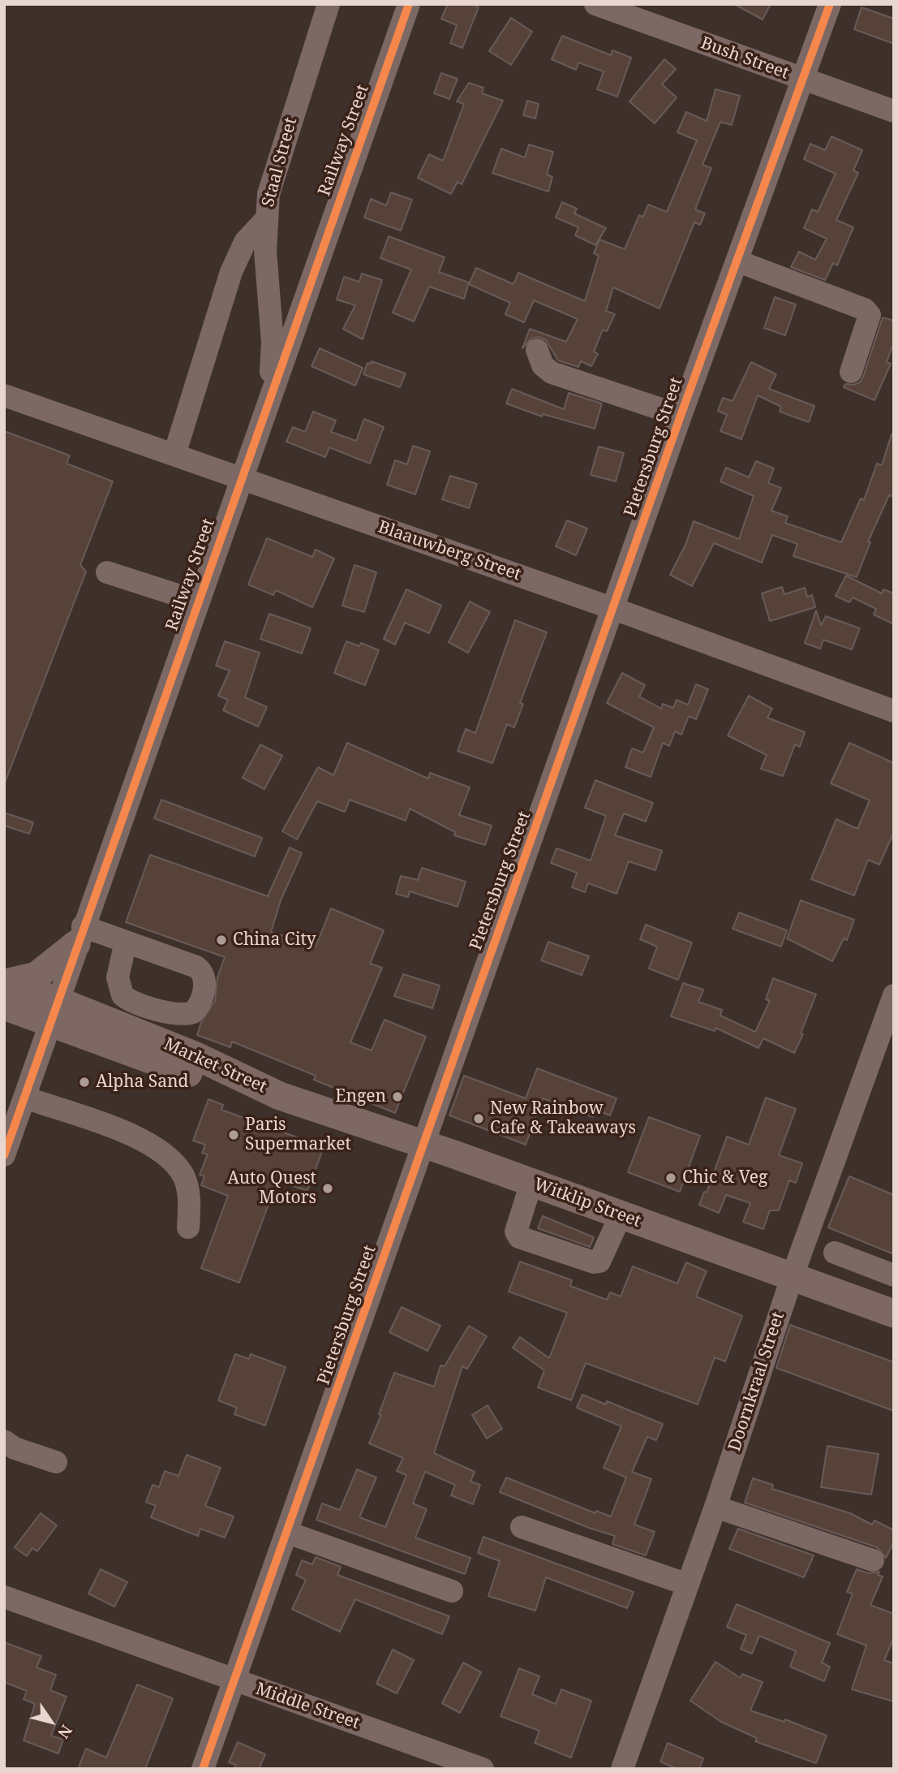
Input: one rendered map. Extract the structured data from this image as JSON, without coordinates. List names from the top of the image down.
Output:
{
  "streets": {
    "main road": ["Market Street", "Witklip Street"],
    "street": [
      "Bush Street",
      "Railway Street",
      "Staal Street",
      "Pietersburg Street",
      "Blaauwberg Street",
      "Doornkraal Street",
      "Middle Street"
    ]
  },
  "crossings": [
    ["Bush Street", "Pietersburg Street"],
    ["Railway Street", "Staal Street"],
    ["Railway Street", "Blaauwberg Street"],
    ["Railway Street", "Market Street"],
    ["Pietersburg Street", "Blaauwberg Street"],
    ["Pietersburg Street", "Witklip Street"],
    ["Pietersburg Street", "Middle Street"],
    ["Market Street", "Witklip Street"],
    ["Witklip Street", "Doornkraal Street"]
  ],
  "places": [
    "China City",
    "Alpha Sand",
    "Engen",
    "New Rainbow Cafe & Takeaways",
    "Paris Supermarket",
    "Chic & Veg",
    "Auto Quest Motors"
  ],
  "north": "bottom right"
}
